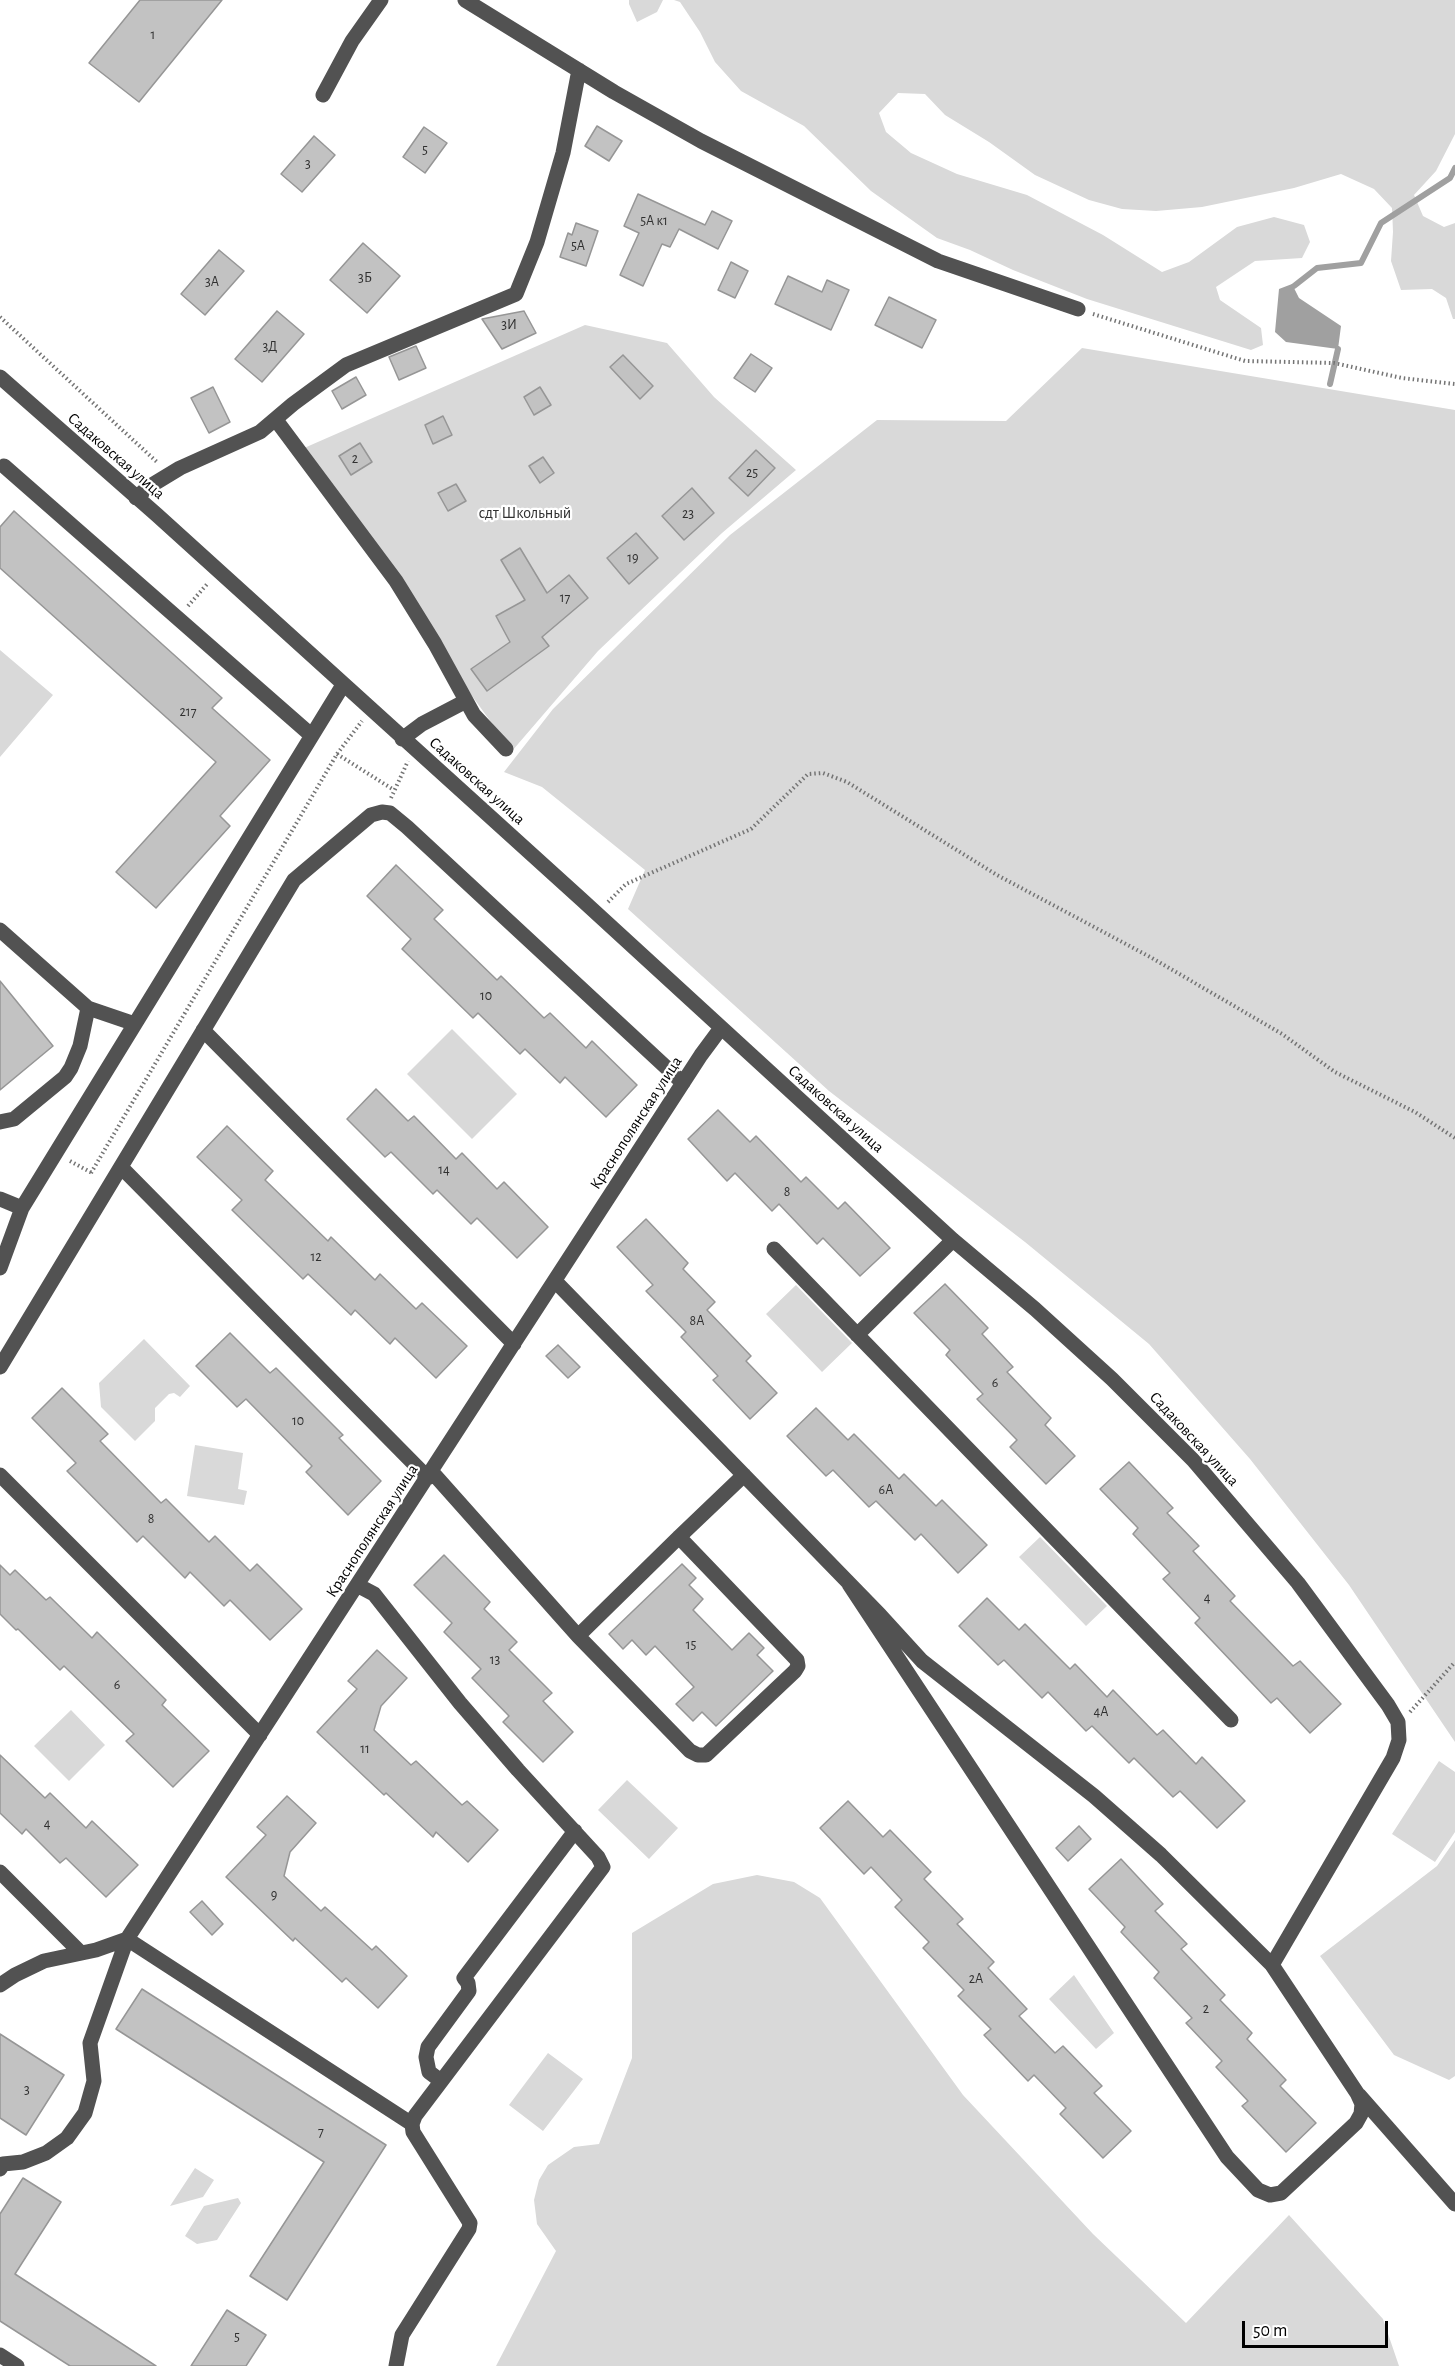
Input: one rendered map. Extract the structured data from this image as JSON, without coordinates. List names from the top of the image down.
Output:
{
  "streets": {
    "street": ["Садаковская улица", "Краснополянская улица"]
  },
  "crossings": [
    ["Садаковская улица", "Краснополянская улица"]
  ],
  "parks": ["сдт Школьный"],
  "house_numbers": [
    "1",
    "5",
    "3",
    "5А к1",
    "5А",
    "3Б",
    "3А",
    "3И",
    "3Д",
    "2",
    "25",
    "23",
    "19",
    "17",
    "217",
    "10",
    "14",
    "8",
    "12",
    "8А",
    "6",
    "10",
    "6А",
    "8",
    "4",
    "15",
    "13",
    "6",
    "4А",
    "11",
    "4",
    "9",
    "2А",
    "2",
    "3",
    "7",
    "5"
  ],
  "scale_bar": "50 m"
}
